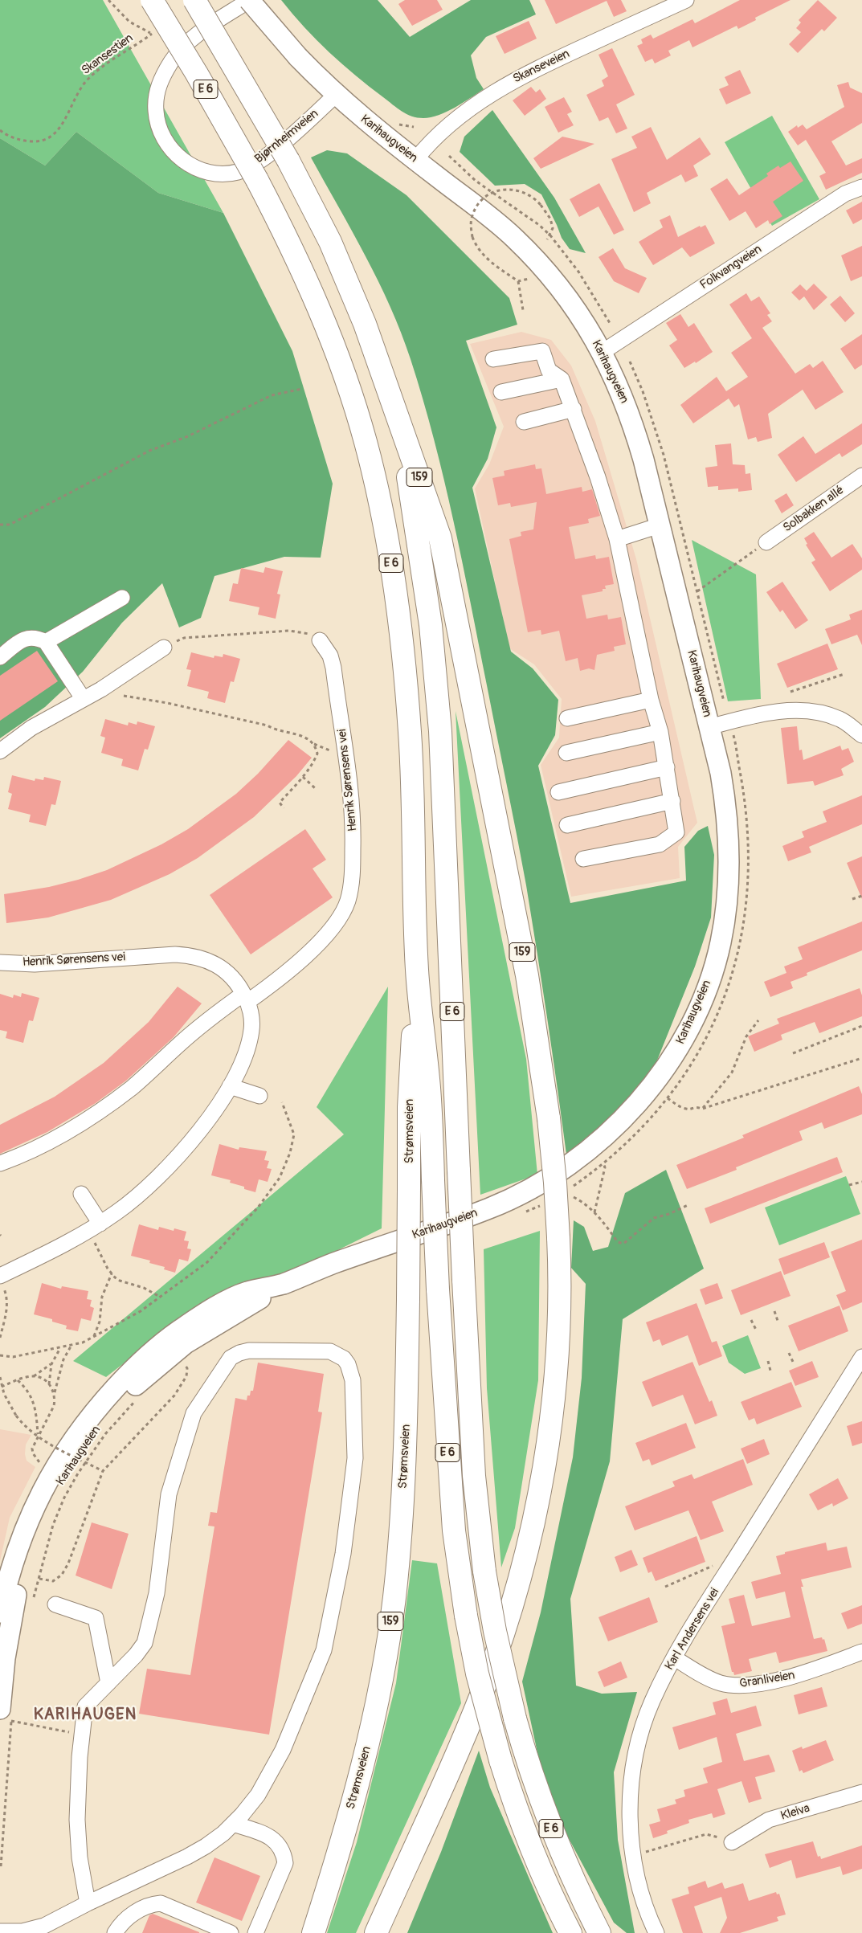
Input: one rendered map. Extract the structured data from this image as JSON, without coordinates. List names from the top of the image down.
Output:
{
  "streets": {
    "highway": ["E 6", "159", "Strømsveien"],
    "main road": ["Karihaugveien"],
    "street": [
      "Skanseveien",
      "Bjørnheimveien",
      "Folkvangveien",
      "Solbakken allé",
      "Henrik Sørensens vei",
      "Karl Andersens vei",
      "Granliveien",
      "Kleiva"
    ],
    "path": ["Skansestien"]
  },
  "crossings": [
    ["Skanseveien", "Karihaugveien"],
    ["E 6", "159"],
    ["E 6", "Strømsveien"],
    ["Bjørnheimveien", "Karihaugveien"],
    ["Karihaugveien", "Folkvangveien"],
    ["Karl Andersens vei", "Granliveien"]
  ],
  "districts": ["KARIHAUGEN"]
}
